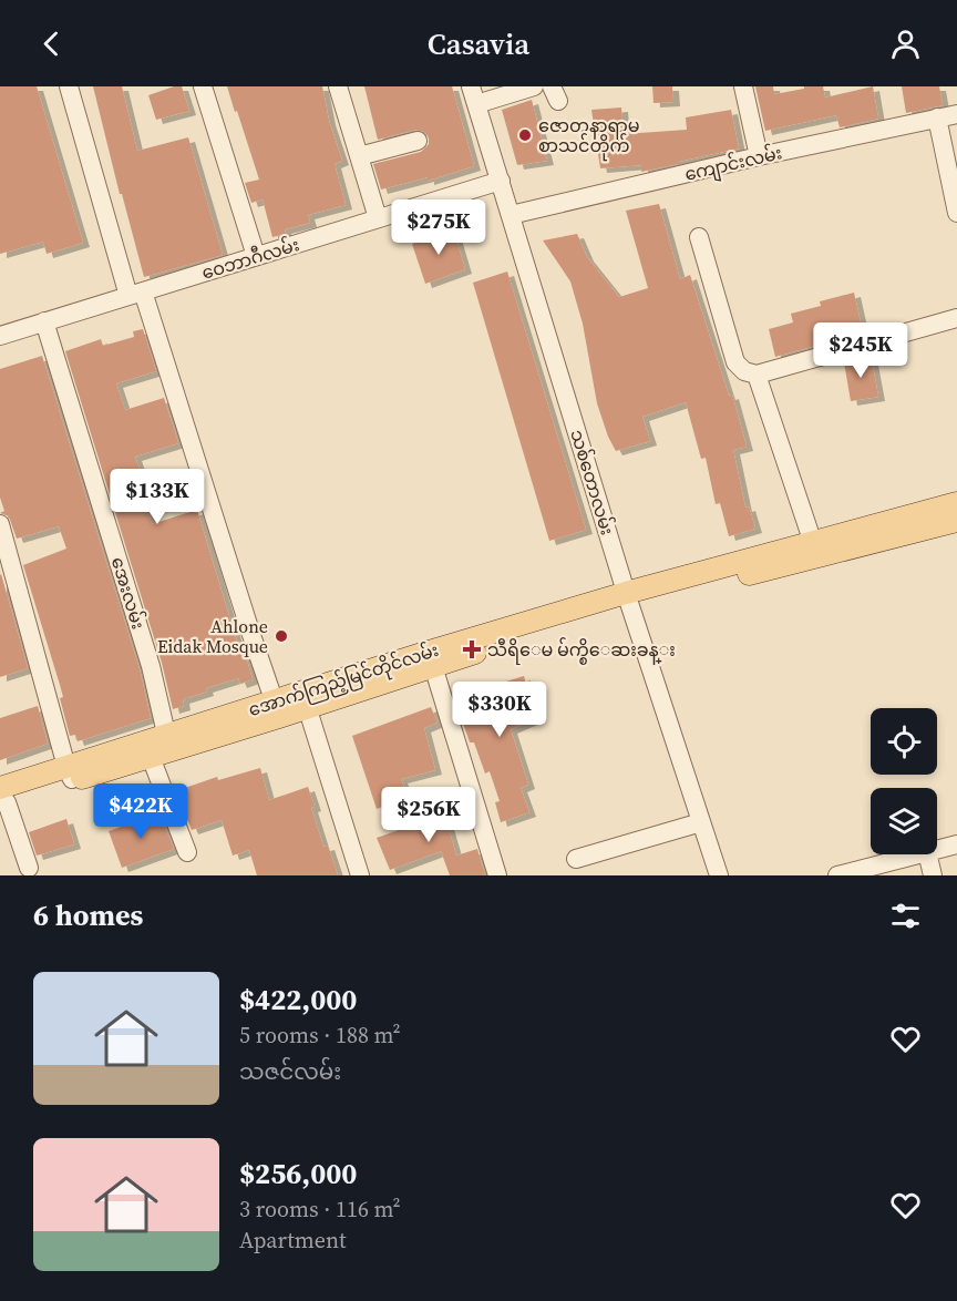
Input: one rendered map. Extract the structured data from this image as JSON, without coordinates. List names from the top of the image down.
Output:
{
  "streets": {
    "main road": ["အောက်ကြည့်မြင်တိုင်လမ်း"],
    "street": [
      "ကျောင်းလမ်း",
      "ဝေဘာဂီလမ်း",
      "သစ်တောလမ်း",
      "အေးလမ်း"
    ]
  },
  "crossings": [
    ["ကျောင်းလမ်း", "သစ်တောလမ်း"],
    ["ဝေဘာဂီလမ်း", "သစ်တောလမ်း"],
    ["ဝေဘာဂီလမ်း", "အေးလမ်း"],
    ["သစ်တောလမ်း", "အောက်ကြည့်မြင်တိုင်လမ်း"],
    ["အေးလမ်း", "အောက်ကြည့်မြင်တိုင်လမ်း"]
  ],
  "places": {
    "other": ["ဇောတနာရာမ စာသင်တိုက်", "Ahlone Eidak Mosque"],
    "health": ["သီရိေမ မ်က္စိေဆးခန္း"]
  },
  "page": {
    "header": "Casavia",
    "price": [
      "$275K",
      "$245K",
      "$133K",
      "$330K",
      "$422K",
      "$256K"
    ],
    "heading": "6 homes",
    "list": [
      {
        "name": "$422,000",
        "note": "5 rooms · 188 m² · သဇင်လမ်း"
      },
      {
        "name": "$256,000",
        "note": "3 rooms · 116 m² · Apartment"
      }
    ]
  }
}
